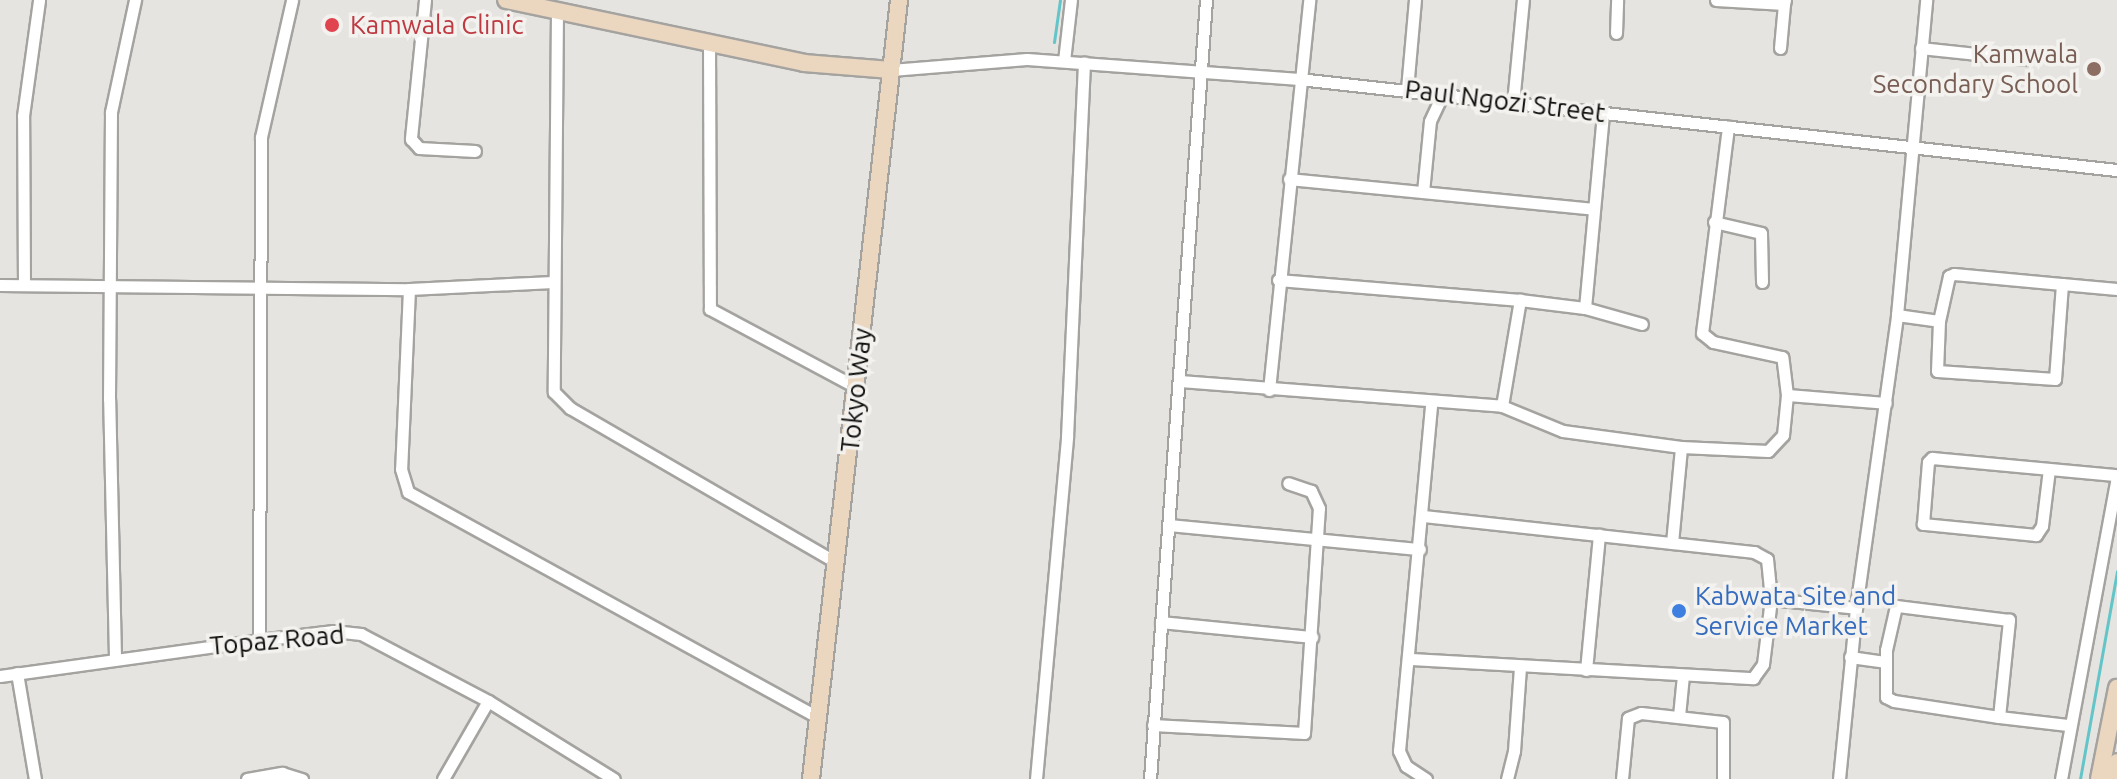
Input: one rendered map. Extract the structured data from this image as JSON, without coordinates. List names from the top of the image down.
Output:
{
  "streets": {
    "main road": ["Tokyo Way"],
    "street": ["Paul Ngozi Street", "Topaz Road"]
  },
  "crossings": [
    ["Paul Ngozi Street", "Tokyo Way"]
  ],
  "places": ["Kamwala Clinic", "Kamwala Secondary School", "Kabwata Site and Service Market"]
}
